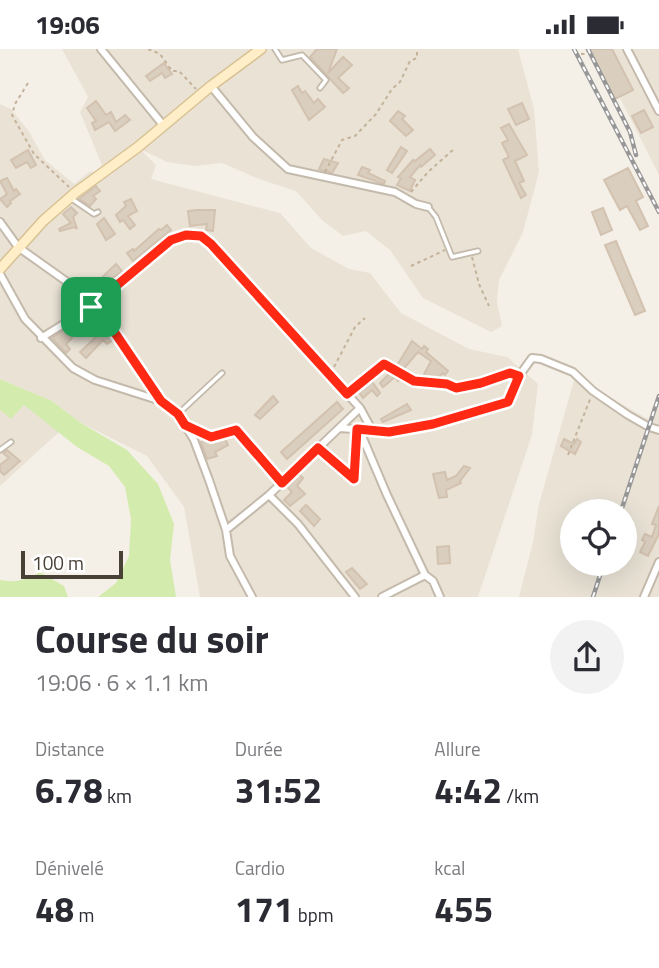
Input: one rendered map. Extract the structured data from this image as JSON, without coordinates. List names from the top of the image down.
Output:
{
  "scale_bar": "100 m",
  "page": {
    "status": "19:06",
    "scale": "100 m",
    "heading": ["Course du soir", "19:06 · 6 × 1.1 km"],
    "stats": [
      ["Distance", "6.78 km"],
      ["Durée", "31:52"],
      ["Allure", "4:42 /km"],
      ["Dénivelé", "48 m"],
      ["Cardio", "171 bpm"],
      ["kcal", "455"]
    ]
  }
}
